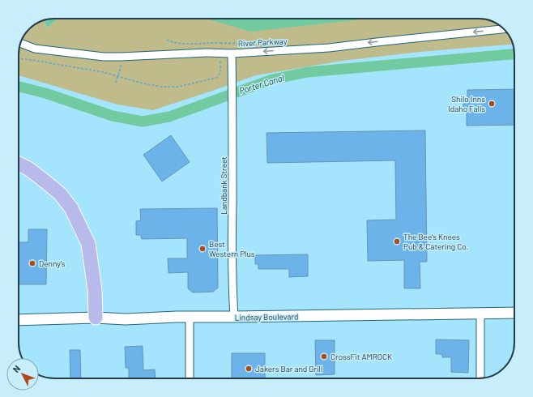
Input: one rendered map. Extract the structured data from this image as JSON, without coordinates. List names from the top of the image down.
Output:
{
  "streets": {
    "street": ["River Parkway", "Landbank Street", "Lindsay Boulevard"]
  },
  "crossings": [
    ["River Parkway", "Landbank Street"],
    ["Landbank Street", "Lindsay Boulevard"]
  ],
  "one_way": ["River Parkway"],
  "water": ["Porter Canal"],
  "places": [
    "Shilo Inns Idaho Falls",
    "The Bee's Knees Pub & Catering Co.",
    "Best Western Plus",
    "Denny's",
    "CrossFit AMROCK",
    "Jakers Bar and Grill"
  ],
  "north": "top left"
}
